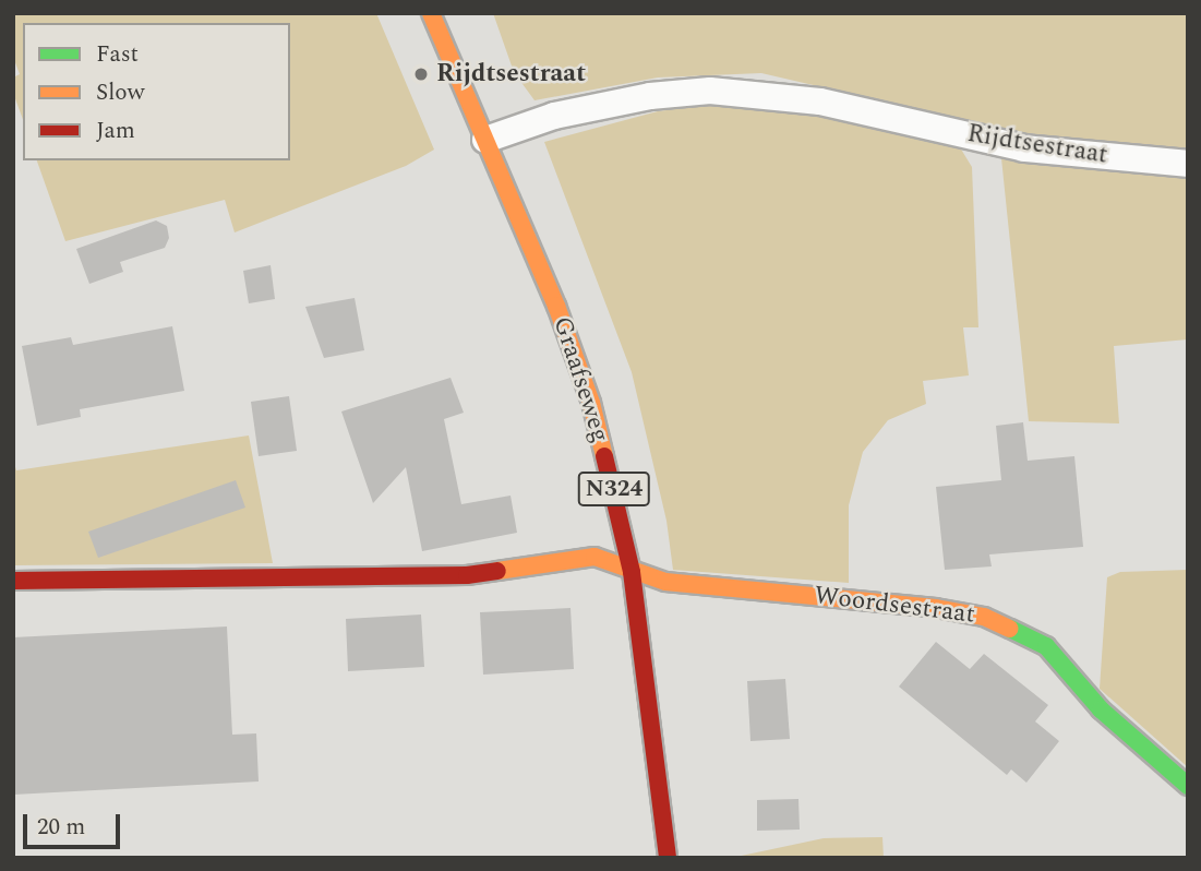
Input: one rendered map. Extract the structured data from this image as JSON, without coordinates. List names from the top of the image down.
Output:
{
  "streets": {
    "street": [
      "Rijdtsestraat",
      "Graafseweg",
      "N324",
      "Woordsestraat"
    ]
  },
  "crossings": [
    ["Rijdtsestraat", "Graafseweg"],
    ["Graafseweg", "Woordsestraat"]
  ],
  "places": ["Rijdtsestraat"],
  "legend": ["Fast", "Slow", "Jam"],
  "scale_bar": "20 m"
}
